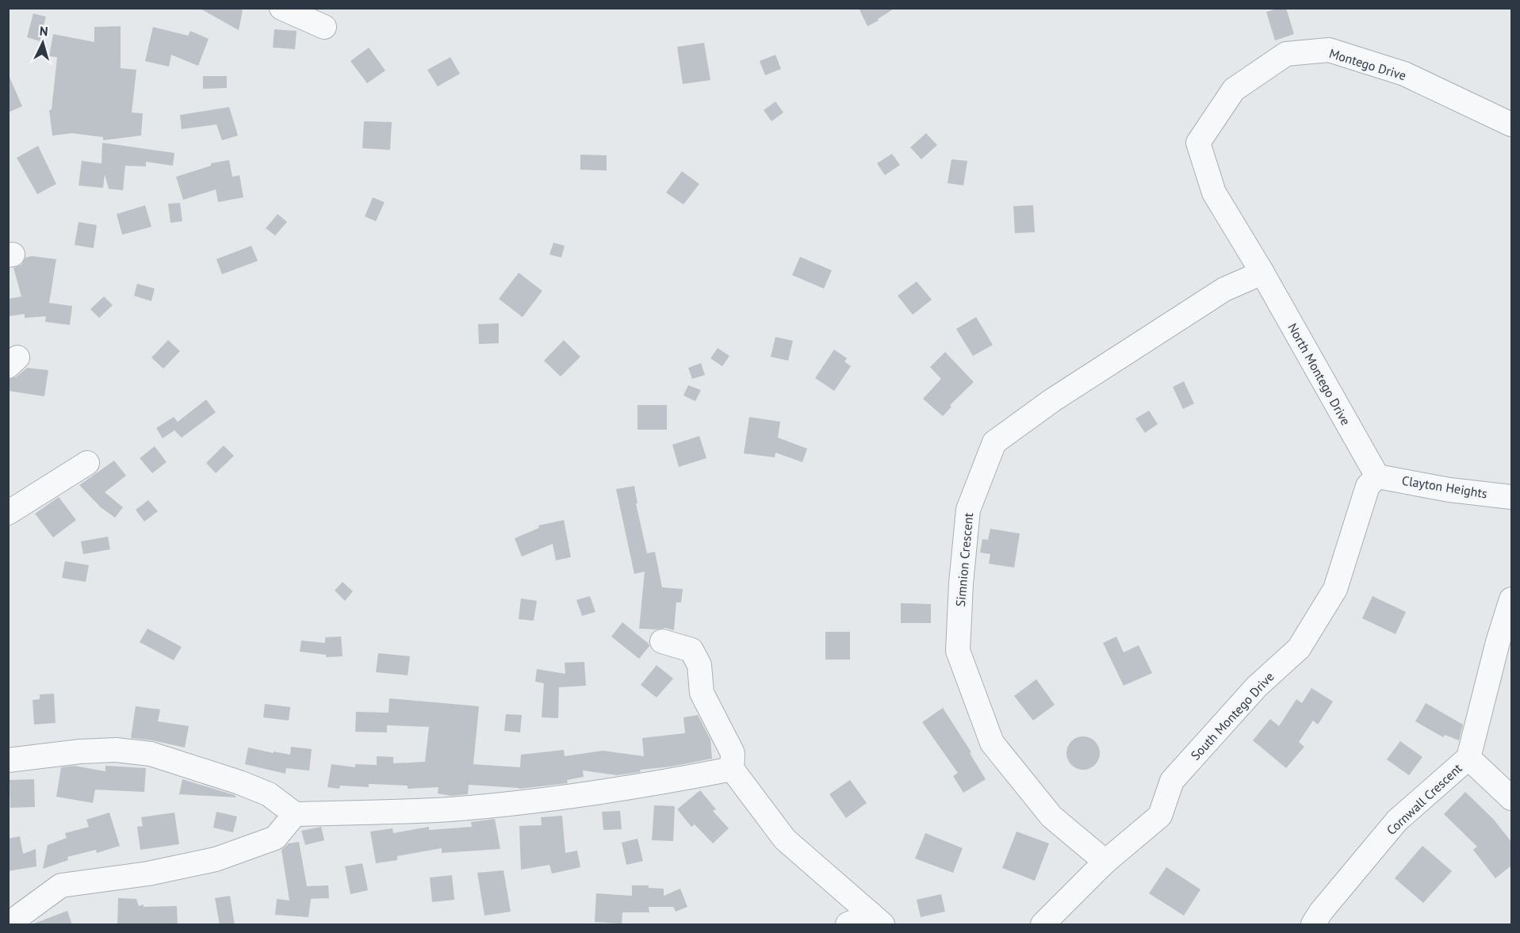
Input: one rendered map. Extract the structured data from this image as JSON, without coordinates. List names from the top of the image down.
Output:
{
  "streets": {
    "street": [
      "Montego Drive",
      "North Montego Drive",
      "Clayton Heights",
      "Simnion Crescent",
      "South Montego Drive",
      "Cornwall Crescent"
    ]
  },
  "crossings": [
    ["Montego Drive", "North Montego Drive"],
    ["Montego Drive", "Simnion Crescent"],
    ["North Montego Drive", "Clayton Heights"],
    ["North Montego Drive", "Simnion Crescent"],
    ["North Montego Drive", "South Montego Drive"],
    ["Clayton Heights", "South Montego Drive"],
    ["Simnion Crescent", "South Montego Drive"]
  ],
  "north": "top"
}
